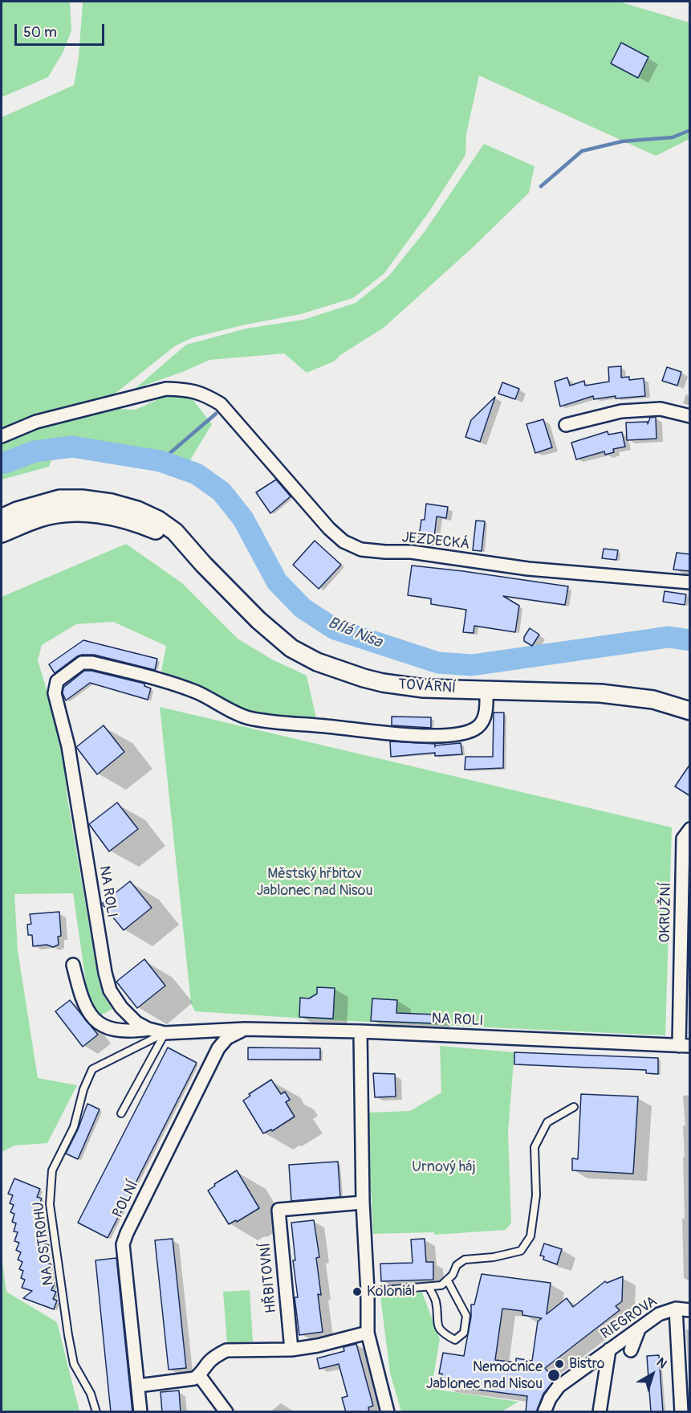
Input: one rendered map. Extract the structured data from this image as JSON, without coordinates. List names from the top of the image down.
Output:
{
  "streets": {
    "street": [
      "JEZDECKÁ",
      "TOVÁRNÍ",
      "NA ROLI",
      "OKRUŽNÍ",
      "POLNÍ",
      "HŘBITOVNÍ",
      "RIEGROVA"
    ],
    "lane": ["NA OSTROHU"]
  },
  "crossings": [
    ["TOVÁRNÍ", "NA ROLI"],
    ["NA ROLI", "OKRUŽNÍ"],
    ["NA ROLI", "POLNÍ"],
    ["NA ROLI", "NA OSTROHU"]
  ],
  "water": ["Bílá Nisa"],
  "parks": ["Městský hřbitov Jablonec nad Nisou", "Urnový háj"],
  "places": ["Koloniál", "Bistro", "Nemocnice Jablonec nad Nisou"],
  "scale_bar": "50 m",
  "north": "top right"
}
